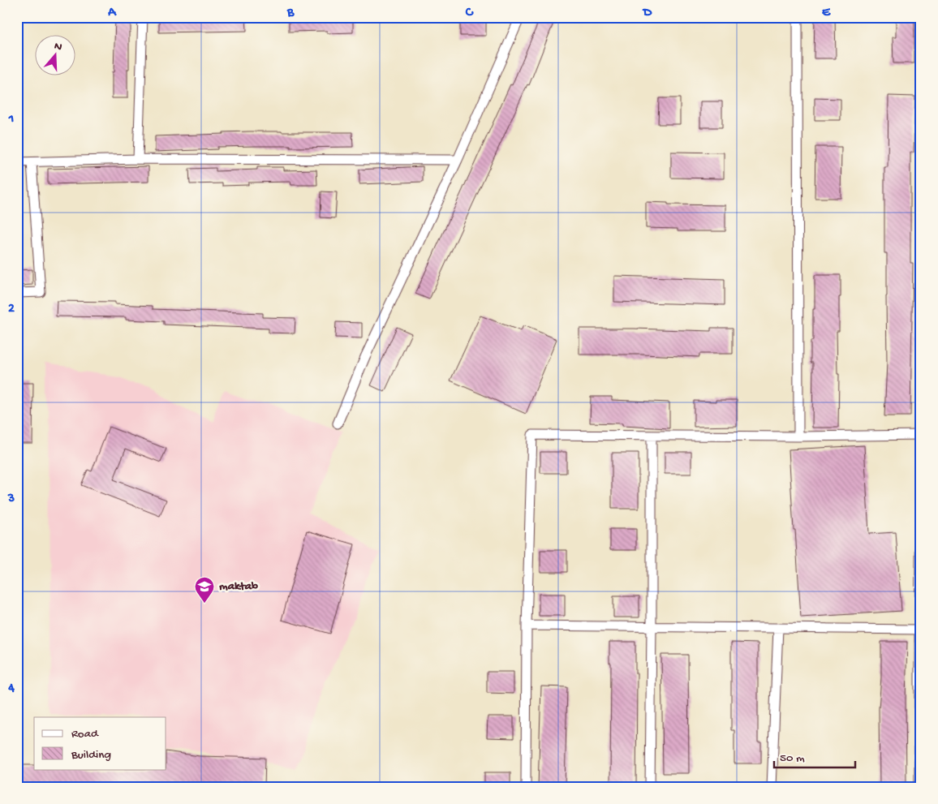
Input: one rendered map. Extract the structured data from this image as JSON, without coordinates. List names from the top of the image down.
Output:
{
  "places": {
    "school or university": ["maktab"]
  },
  "legend": ["Road", "Building"],
  "scale_bar": "50 m",
  "north": "top",
  "grid": {
    "columns": [
      "A",
      "B",
      "C",
      "D",
      "E"
    ],
    "rows": [
      "1",
      "2",
      "3",
      "4"
    ]
  }
}
